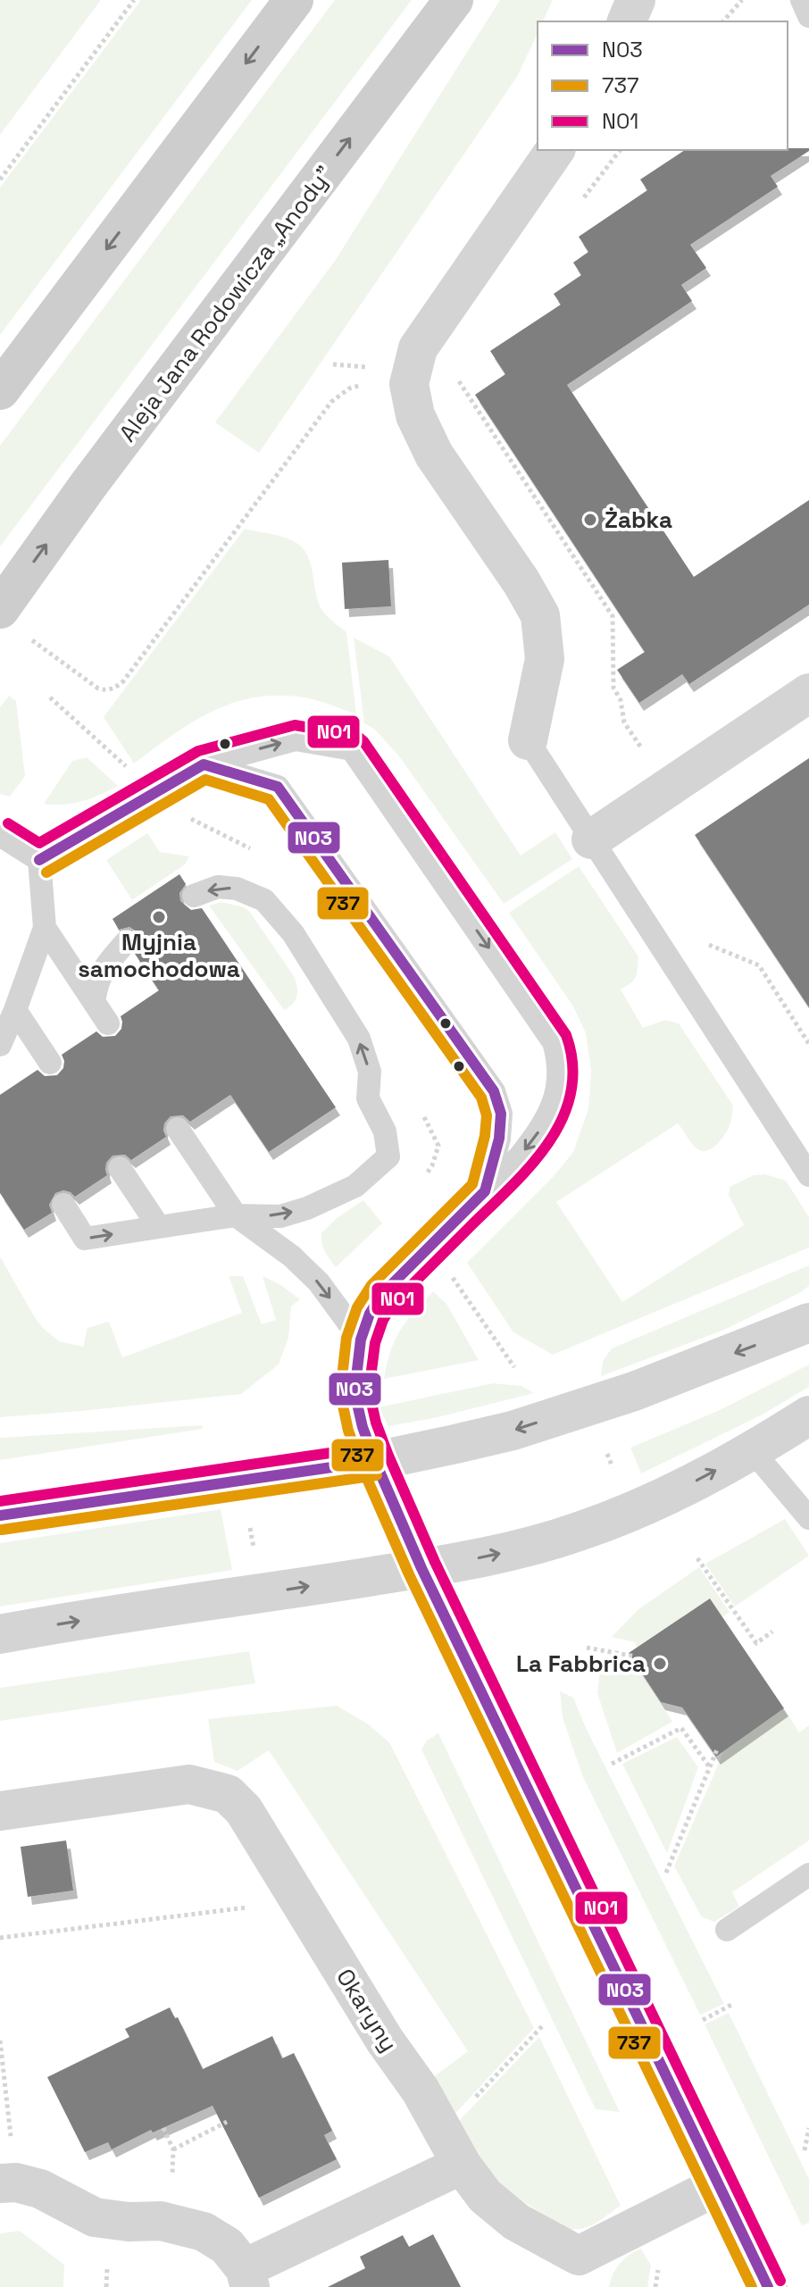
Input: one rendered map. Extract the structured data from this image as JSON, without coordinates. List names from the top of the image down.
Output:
{
  "streets": {
    "main road": ["Aleja Jana Rodowicza „Anody”"],
    "street": ["Okaryny"]
  },
  "places": ["Żabka", "Myjnia samochodowa", "La Fabbrica"],
  "lines": ["transit line N01", "transit line N03", "transit line 737"],
  "legend": ["N03", "737", "N01"]
}
